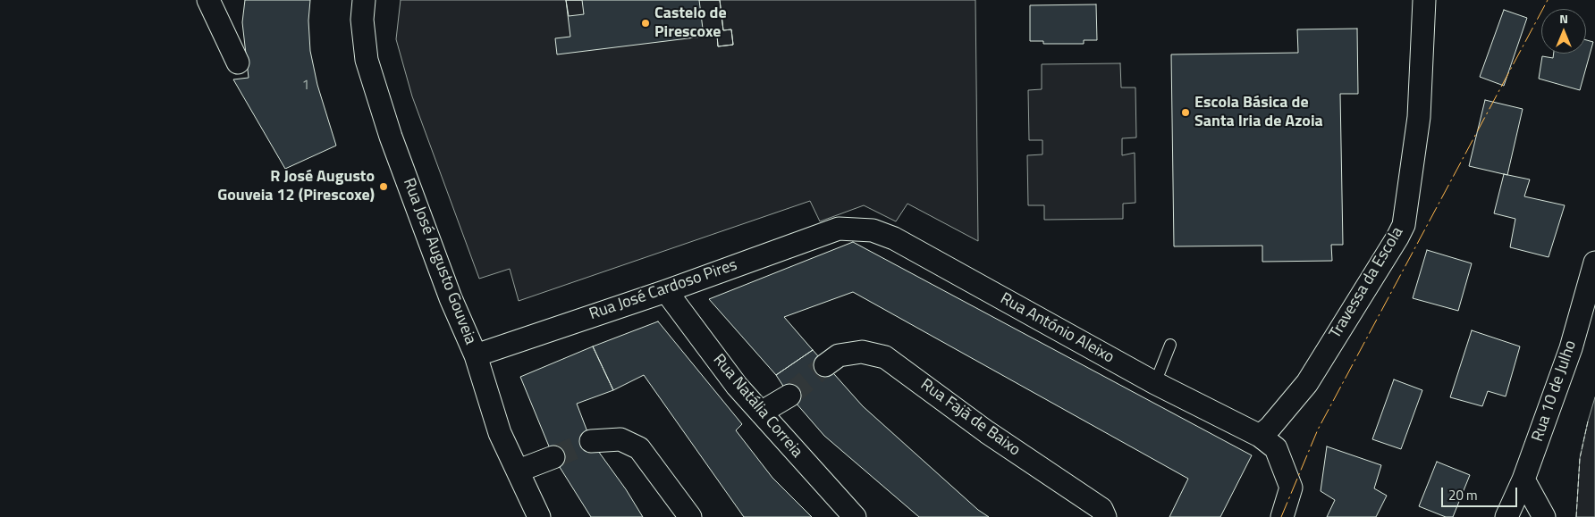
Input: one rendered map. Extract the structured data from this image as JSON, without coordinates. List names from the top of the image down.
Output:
{
  "streets": {
    "street": [
      "Rua José Augusto Gouveia",
      "Travessa da Escola",
      "Rua José Cardoso Pires",
      "Rua António Aleixo",
      "Rua 10 de Julho",
      "Rua Natália Correia",
      "Rua Fajã de Baixo"
    ]
  },
  "crossings": [
    ["Rua José Augusto Gouveia", "Rua José Cardoso Pires"],
    ["Travessa da Escola", "Rua António Aleixo"],
    ["Rua José Cardoso Pires", "Rua António Aleixo"],
    ["Rua José Cardoso Pires", "Rua Natália Correia"]
  ],
  "places": ["Castelo de Pirescoxe", "Escola Básica de Santa Iria de Azoia", "R José Augusto Gouveia 12 (Pirescoxe)"],
  "house_numbers": ["1"],
  "scale_bar": "20 m",
  "north": "top"
}
